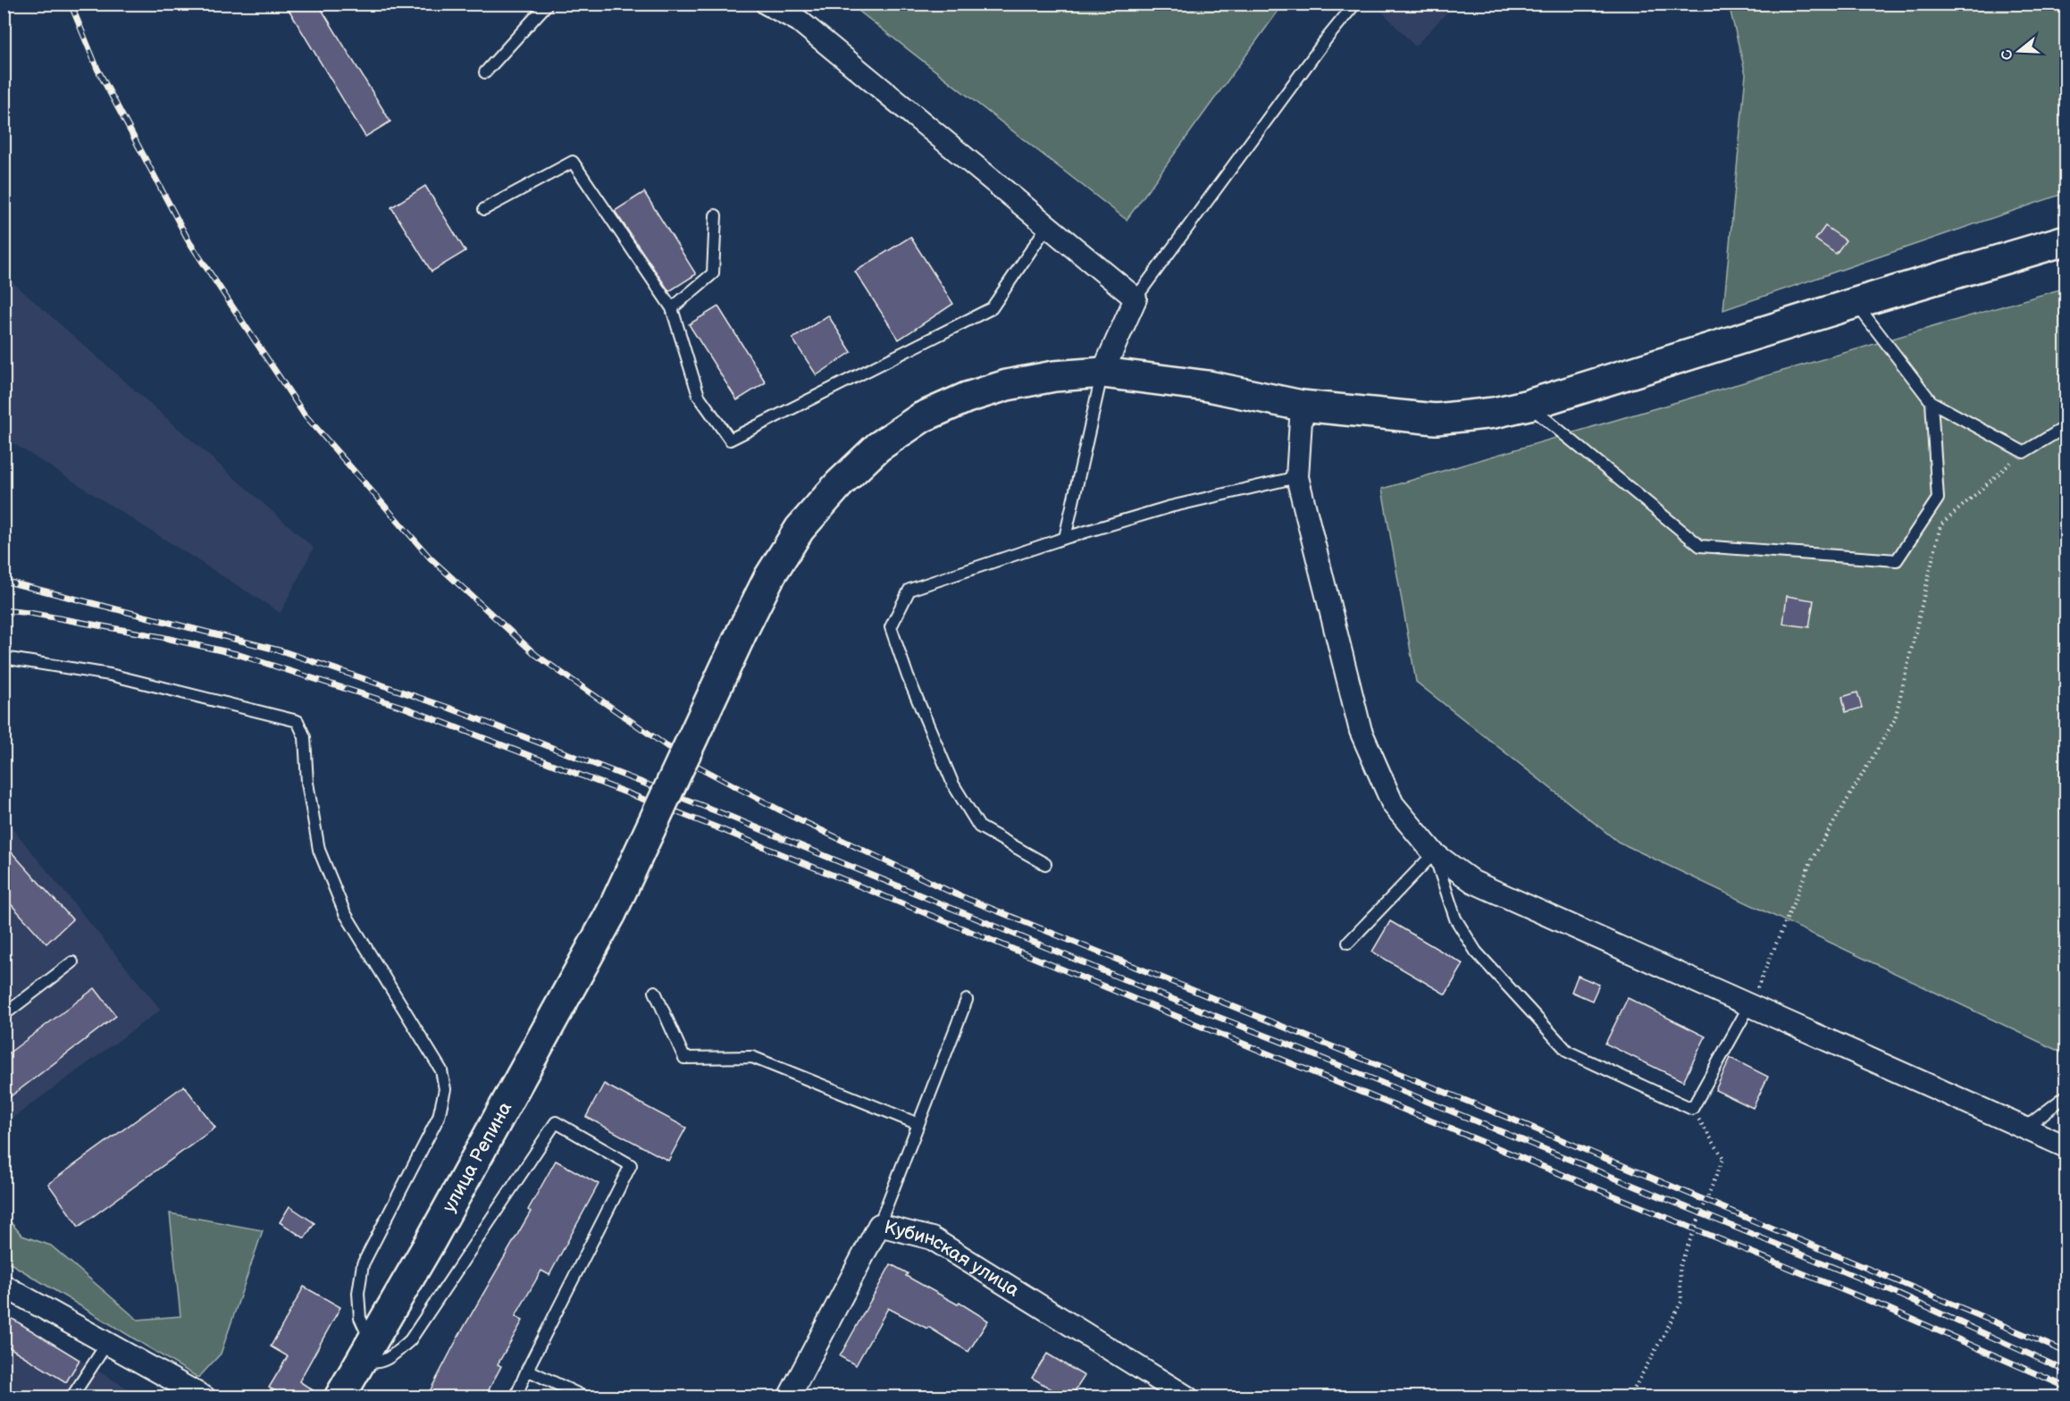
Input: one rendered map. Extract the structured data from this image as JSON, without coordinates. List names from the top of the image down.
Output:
{
  "streets": {
    "main road": ["улица Репина"],
    "street": ["Кубинская улица"]
  },
  "north": "left"
}
